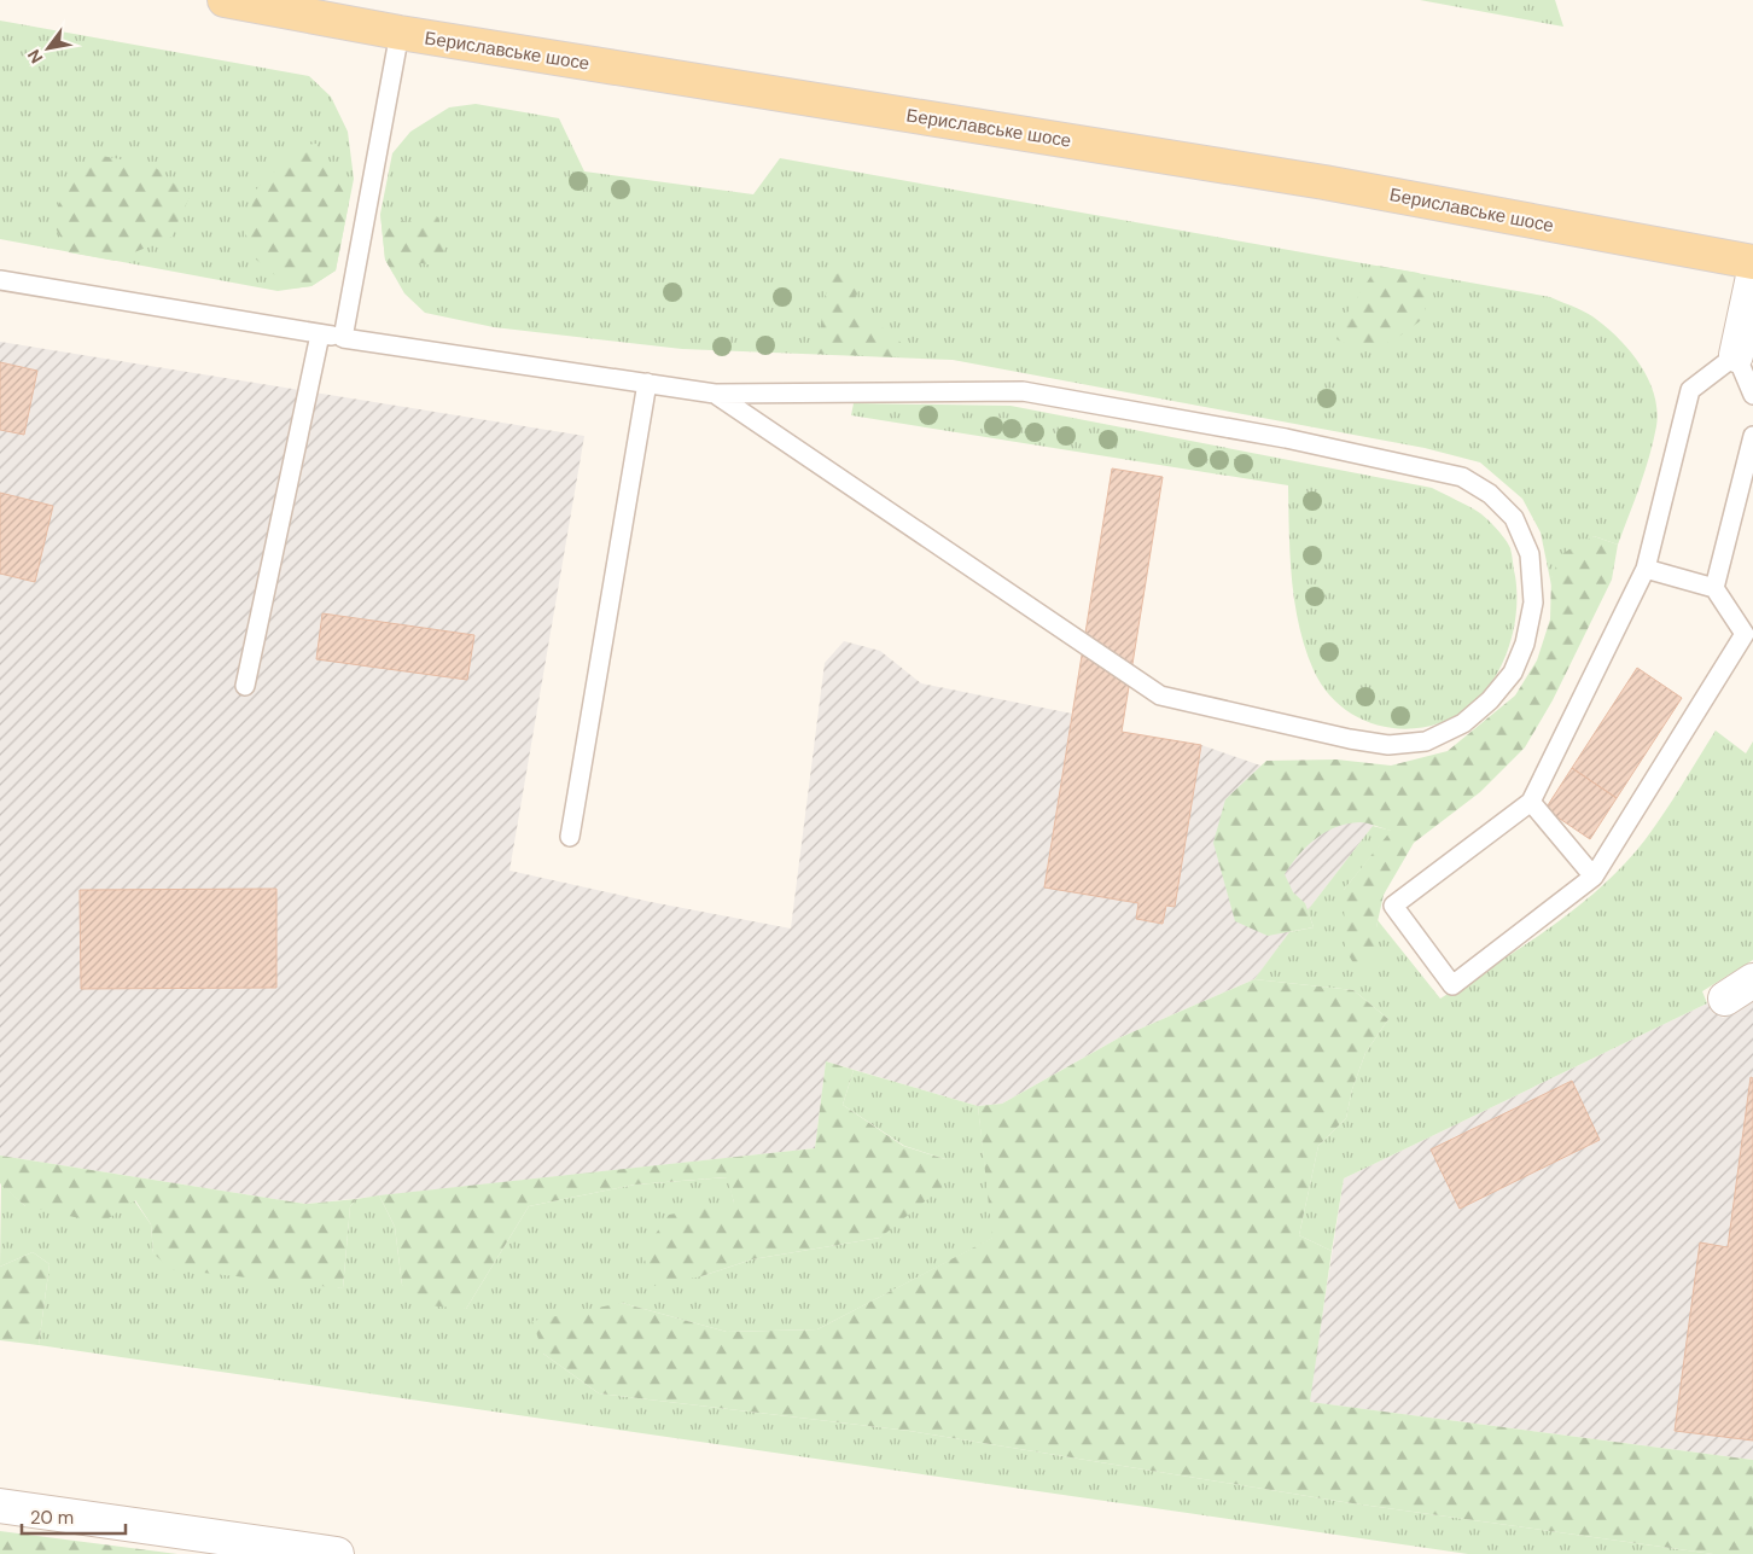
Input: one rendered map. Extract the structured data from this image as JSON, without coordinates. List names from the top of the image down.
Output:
{
  "streets": {
    "main road": ["Бериславське шосе"]
  },
  "scale_bar": "20 m",
  "north": "bottom left"
}
